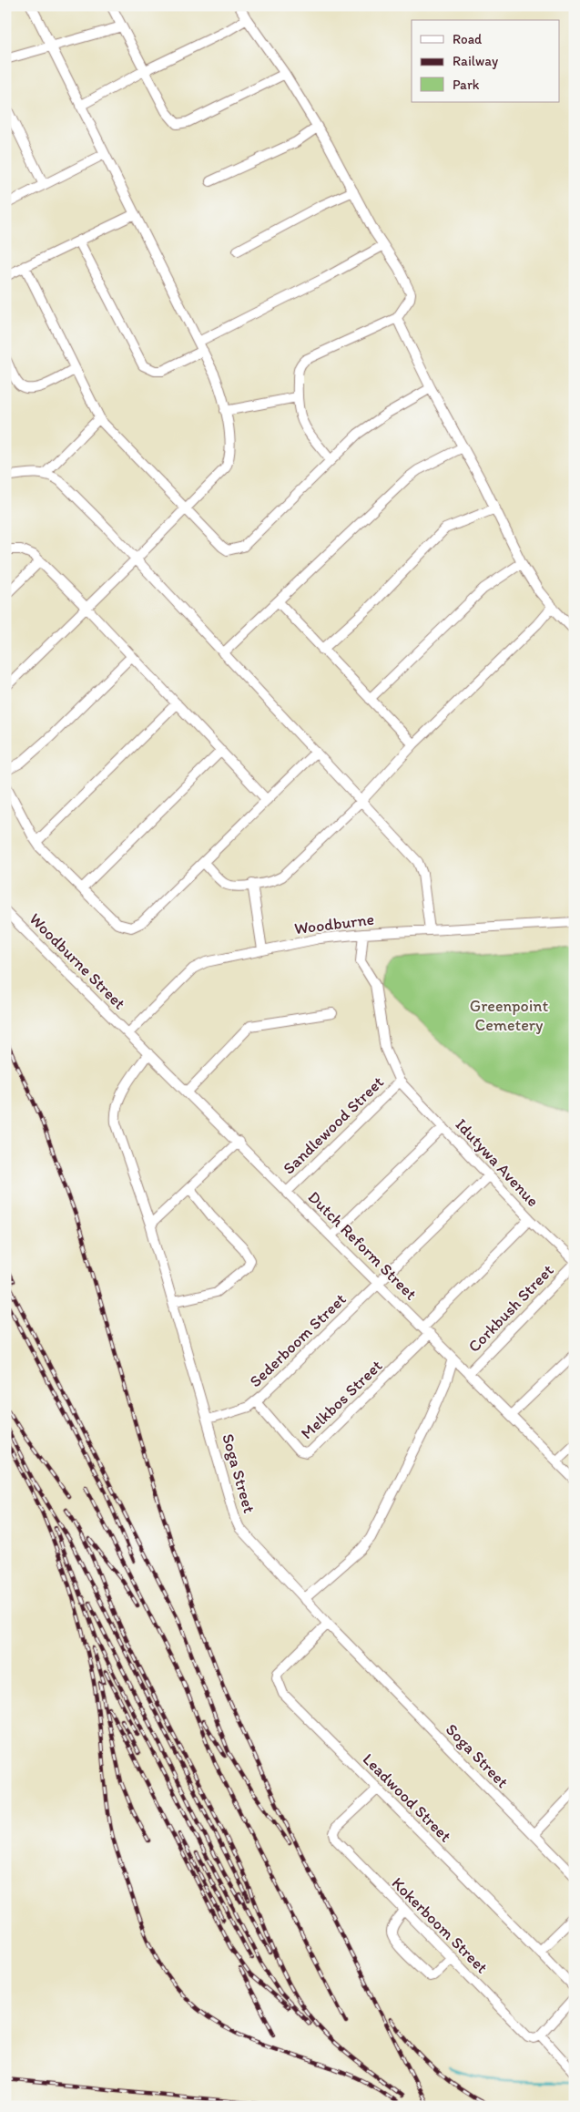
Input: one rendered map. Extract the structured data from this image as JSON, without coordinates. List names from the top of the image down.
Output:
{
  "streets": {
    "street": [
      "Woodburne",
      "Woodburne Street",
      "Sandlewood Street",
      "Idutywa Avenue",
      "Dutch Reform Street",
      "Corkbush Street",
      "Sederboom Street",
      "Melkbos Street",
      "Soga Street",
      "Leadwood Street",
      "Kokerboom Street"
    ]
  },
  "crossings": [
    ["Woodburne", "Woodburne Street"],
    ["Woodburne", "Idutywa Avenue"],
    ["Woodburne", "Dutch Reform Street"],
    ["Woodburne Street", "Dutch Reform Street"],
    ["Sandlewood Street", "Idutywa Avenue"],
    ["Sandlewood Street", "Dutch Reform Street"],
    ["Idutywa Avenue", "Corkbush Street"],
    ["Idutywa Avenue", "Sederboom Street"],
    ["Dutch Reform Street", "Corkbush Street"],
    ["Dutch Reform Street", "Sederboom Street"],
    ["Dutch Reform Street", "Melkbos Street"],
    ["Dutch Reform Street", "Soga Street"],
    ["Sederboom Street", "Melkbos Street"],
    ["Sederboom Street", "Soga Street"],
    ["Soga Street", "Leadwood Street"],
    ["Leadwood Street", "Kokerboom Street"]
  ],
  "parks": ["Greenpoint Cemetery"],
  "legend": ["Road", "Railway", "Park"]
}
